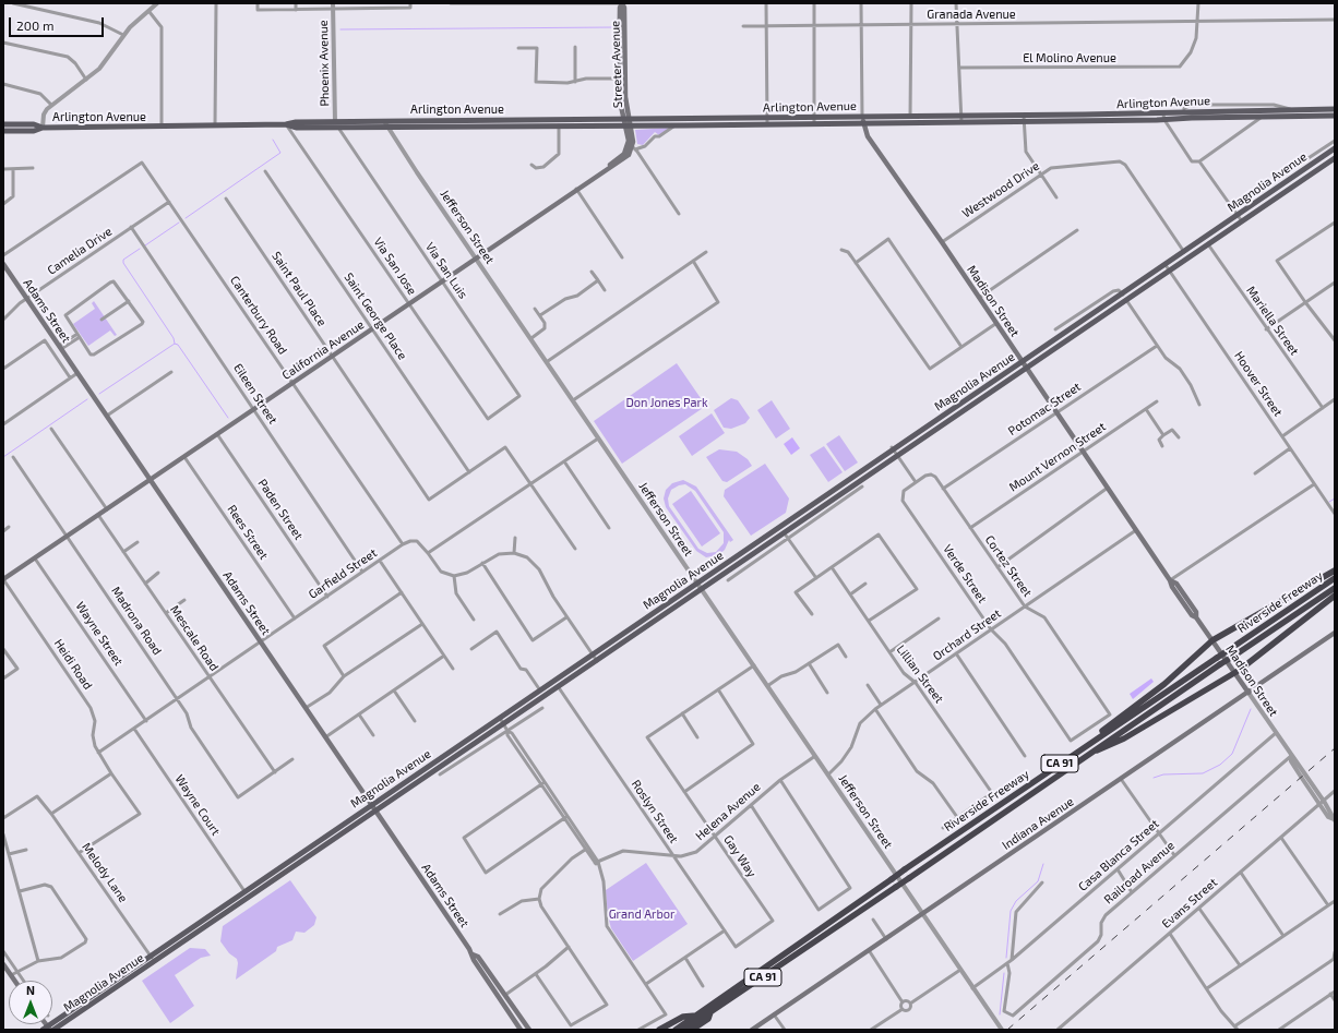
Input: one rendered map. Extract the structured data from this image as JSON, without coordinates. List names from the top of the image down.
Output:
{
  "streets": {
    "highway": ["Riverside Freeway", "CA 91"],
    "main road": [
      "Streeter Avenue",
      "Arlington Avenue",
      "Magnolia Avenue",
      "Madison Street",
      "Adams Street",
      "California Avenue",
      "Indiana Avenue"
    ],
    "street": [
      "Granada Avenue",
      "El Molino Avenue",
      "Phoenix Avenue",
      "Westwood Drive",
      "Jefferson Street",
      "Camelia Drive",
      "Via San Jose",
      "Via San Luis",
      "Saint Paul Place",
      "Canterbury Road",
      "Saint George Place",
      "Mariella Street",
      "Hoover Street",
      "Eileen Street",
      "Potomac Street",
      "Mount Vernon Street",
      "Paden Street",
      "Rees Street",
      "Cortez Street",
      "Garfield Street",
      "Verde Street",
      "Madrona Road",
      "Wayne Street",
      "Orchard Street",
      "Mescale Road",
      "Heidi Road",
      "Lillian Street",
      "Wayne Court",
      "Roslyn Street",
      "Helena Avenue",
      "Casa Blanca Street",
      "Gay Way",
      "Melody Lane",
      "Railroad Avenue",
      "Evans Street"
    ]
  },
  "crossings": [
    ["Granada Avenue", "El Molino Avenue"],
    ["Phoenix Avenue", "Arlington Avenue"],
    ["Phoenix Avenue", "Via San Luis"],
    ["Streeter Avenue", "Arlington Avenue"],
    ["Arlington Avenue", "Jefferson Street"],
    ["Arlington Avenue", "Via San Jose"],
    ["Arlington Avenue", "Via San Luis"],
    ["Arlington Avenue", "Madison Street"],
    ["Magnolia Avenue", "Westwood Drive"],
    ["Magnolia Avenue", "Jefferson Street"],
    ["Magnolia Avenue", "Madison Street"],
    ["Magnolia Avenue", "Adams Street"],
    ["Magnolia Avenue", "Mariella Street"],
    ["Magnolia Avenue", "Hoover Street"],
    ["Magnolia Avenue", "Wayne Court"],
    ["Magnolia Avenue", "Roslyn Street"],
    ["Magnolia Avenue", "Melody Lane"],
    ["Westwood Drive", "Madison Street"],
    ["Jefferson Street", "California Avenue"],
    ["Jefferson Street", "Orchard Street"],
    ["Jefferson Street", "Helena Avenue"],
    ["Jefferson Street", "Indiana Avenue"],
    ["Jefferson Street", "Casa Blanca Street"],
    ["Camelia Drive", "Adams Street"],
    ["Camelia Drive", "Canterbury Road"],
    ["Camelia Drive", "Eileen Street"],
    ["Via San Jose", "Via San Luis"],
    ["Via San Jose", "California Avenue"],
    ["Via San Luis", "California Avenue"],
    ["Saint Paul Place", "Saint George Place"],
    ["Saint Paul Place", "California Avenue"],
    ["Madison Street", "Potomac Street"],
    ["Madison Street", "Mount Vernon Street"],
    ["Madison Street", "Orchard Street"],
    ["Madison Street", "Indiana Avenue"],
    ["Madison Street", "Casa Blanca Street"],
    ["Madison Street", "Railroad Avenue"],
    ["Madison Street", "Evans Street"],
    ["Adams Street", "California Avenue"],
    ["Adams Street", "Garfield Street"],
    ["Canterbury Road", "California Avenue"],
    ["Canterbury Road", "Garfield Street"],
    ["Saint George Place", "California Avenue"],
    ["California Avenue", "Eileen Street"],
    ["California Avenue", "Paden Street"],
    ["California Avenue", "Rees Street"],
    ["California Avenue", "Madrona Road"],
    ["California Avenue", "Wayne Street"],
    ["California Avenue", "Mescale Road"],
    ["California Avenue", "Heidi Road"],
    ["Eileen Street", "Garfield Street"],
    ["Potomac Street", "Cortez Street"],
    ["Mount Vernon Street", "Cortez Street"],
    ["Paden Street", "Garfield Street"],
    ["Rees Street", "Garfield Street"],
    ["Cortez Street", "Verde Street"],
    ["Cortez Street", "Orchard Street"],
    ["Garfield Street", "Madrona Road"],
    ["Garfield Street", "Wayne Street"],
    ["Garfield Street", "Mescale Road"],
    ["Garfield Street", "Heidi Road"],
    ["Garfield Street", "Wayne Court"],
    ["Verde Street", "Orchard Street"],
    ["Madrona Road", "Mescale Road"],
    ["Orchard Street", "Lillian Street"],
    ["Roslyn Street", "Helena Avenue"],
    ["Roslyn Street", "Gay Way"],
    ["Helena Avenue", "Gay Way"],
    ["Casa Blanca Street", "Railroad Avenue"]
  ],
  "parks": ["Don Jones Park", "Grand Arbor"],
  "scale_bar": "200 m",
  "north": "top"
}
